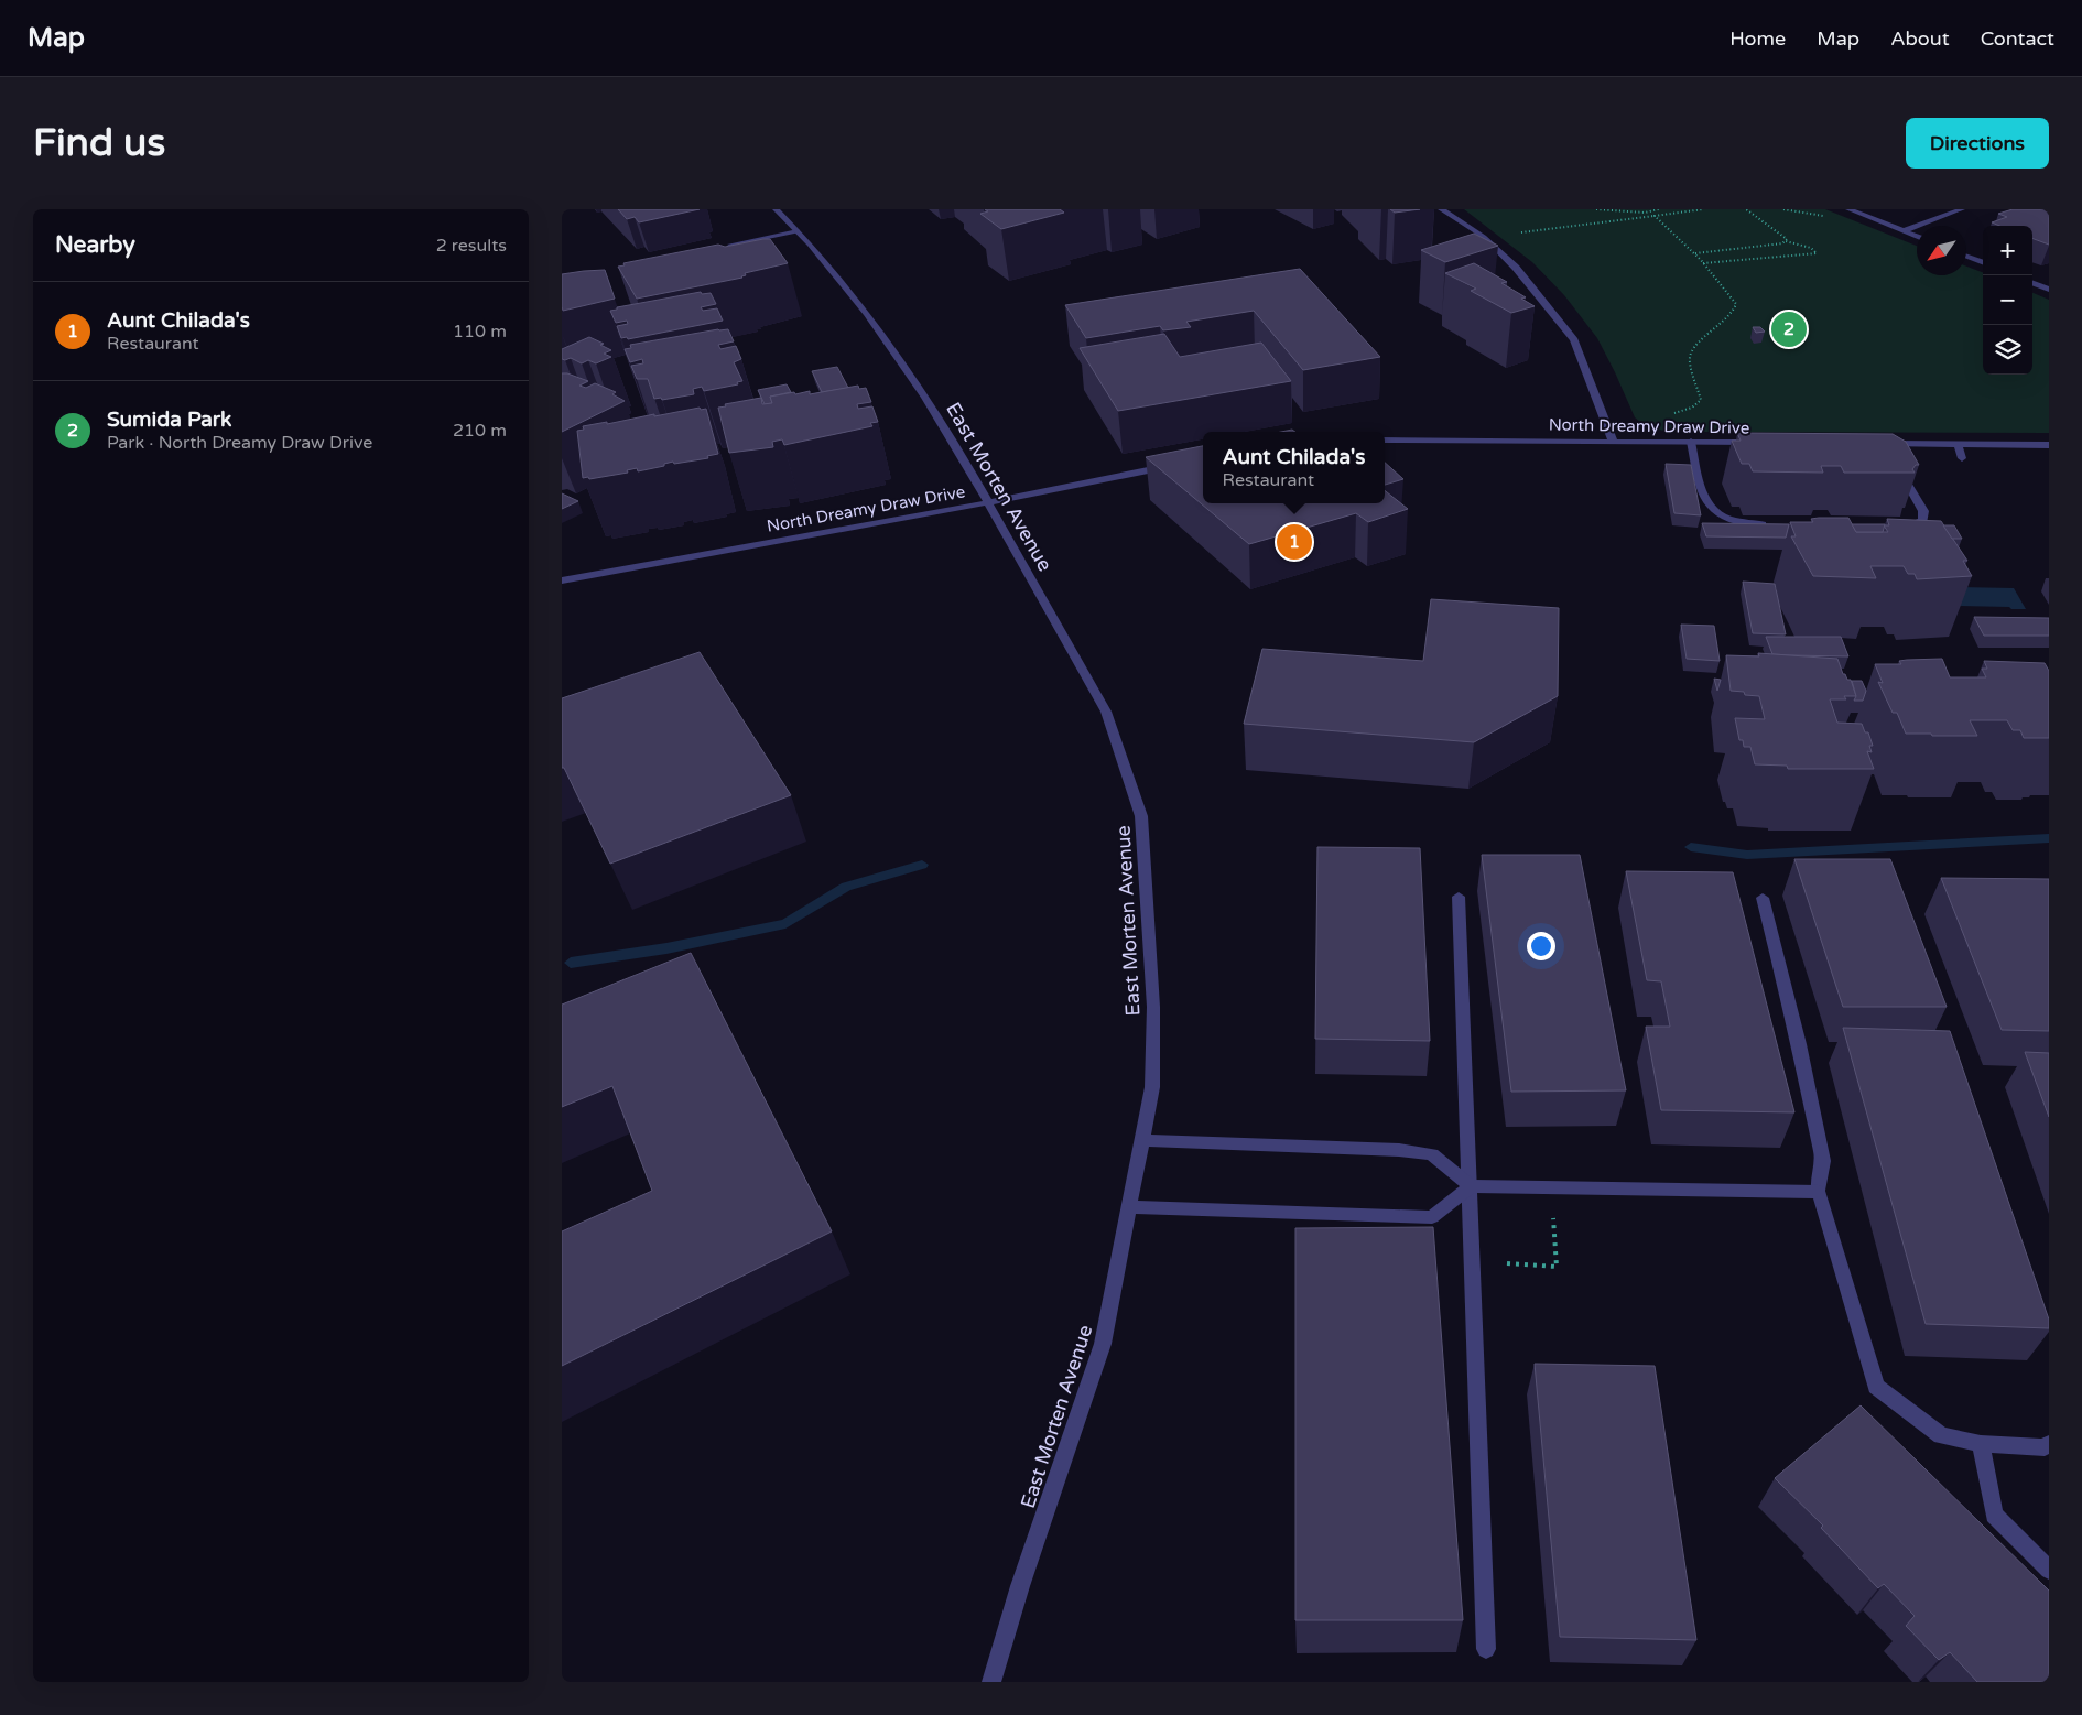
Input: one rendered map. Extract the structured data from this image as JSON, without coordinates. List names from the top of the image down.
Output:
{
  "streets": {
    "street": ["North Dreamy Draw Drive", "East Morten Avenue"]
  },
  "crossings": [
    ["North Dreamy Draw Drive", "East Morten Avenue"]
  ],
  "north": "bottom left",
  "page": {
    "header": "Map",
    "nav": [
      "Home",
      "Map",
      "About",
      "Contact"
    ],
    "buttons": "Directions",
    "title": "Find us",
    "heading": ["Nearby", "2 results"],
    "map_buttons": ["+", "−"],
    "list": [
      {
        "mark": "1",
        "name": "Aunt Chilada's",
        "note": "Restaurant",
        "value": "110 m"
      },
      {
        "mark": "2",
        "name": "Sumida Park",
        "note": "Park · North Dreamy Draw Drive",
        "value": "210 m"
      }
    ],
    "pins": ["2", "1"],
    "popup": ["Aunt Chilada's", "Restaurant"]
  }
}
